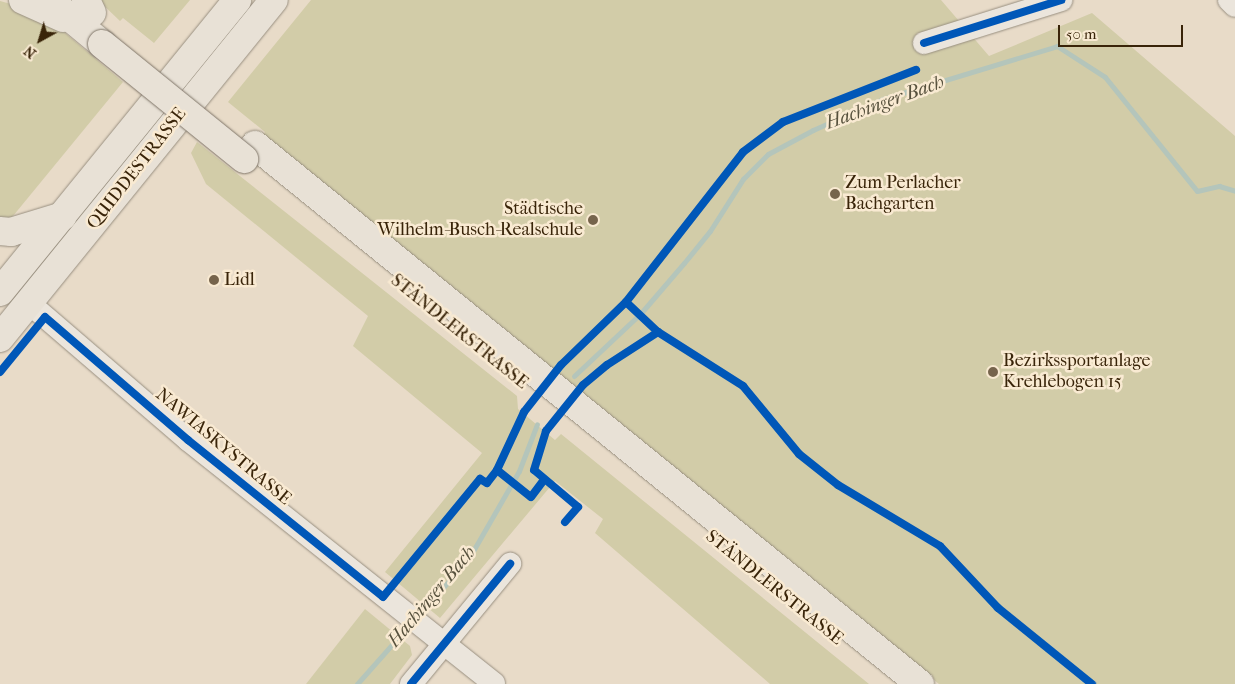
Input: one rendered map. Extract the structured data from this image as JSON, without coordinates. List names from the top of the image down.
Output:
{
  "streets": {
    "main road": ["QUIDDESTRASSE", "STÄNDLERSTRASSE"],
    "street": ["NAWIASKYSTRASSE"]
  },
  "crossings": [
    ["QUIDDESTRASSE", "NAWIASKYSTRASSE"]
  ],
  "water": ["Hachinger Bach"],
  "places": [
    "Zum Perlacher Bachgarten",
    "Städtische Wilhelm-Busch-Realschule",
    "Lidl",
    "Bezirkssportanlage Krehlebogen 15"
  ],
  "scale_bar": "50 m",
  "north": "bottom left"
}
